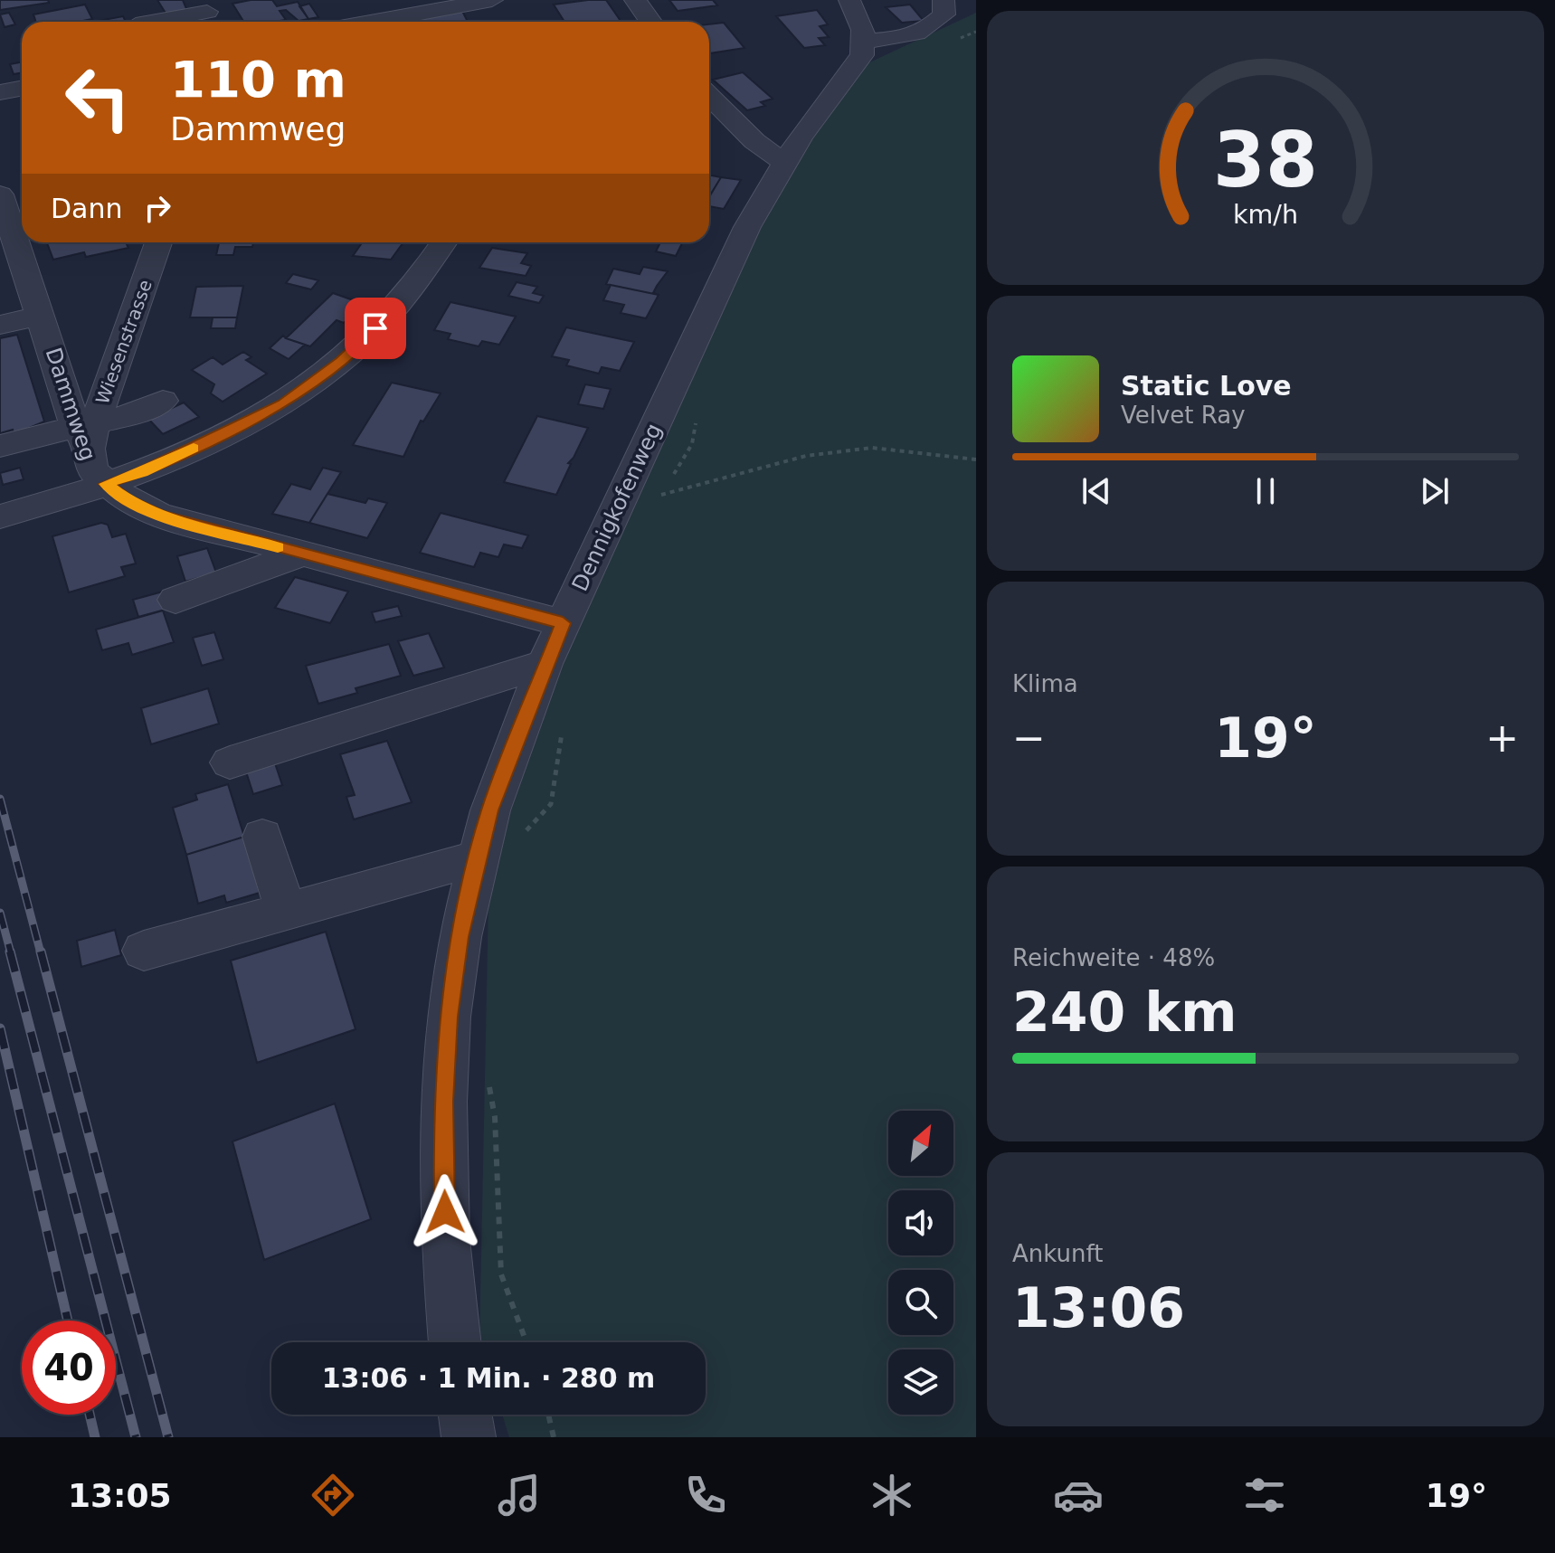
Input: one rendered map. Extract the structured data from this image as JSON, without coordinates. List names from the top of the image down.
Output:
{
  "streets": {
    "street": ["Wiesenstrasse", "Dammweg", "Dennigkofenweg"]
  },
  "crossings": [
    ["Wiesenstrasse", "Dammweg"],
    ["Dammweg", "Dennigkofenweg"]
  ],
  "north": "top right",
  "page": {
    "turn": ["110 m", "Dammweg"],
    "then": "Dann",
    "song": ["Static Love", "Velvet Ray"],
    "tile": [
      "Klima",
      ["Reichweite · 48%", "240 km"],
      ["Ankunft", "13:06"]
    ],
    "heat": ["−", "19°", "+"],
    "limit": "40",
    "trip": "13:06 · 1 Min. · 280 m",
    "tabs": ["13:05", "19°"],
    "gauge": ["38", "km/h"]
  }
}
